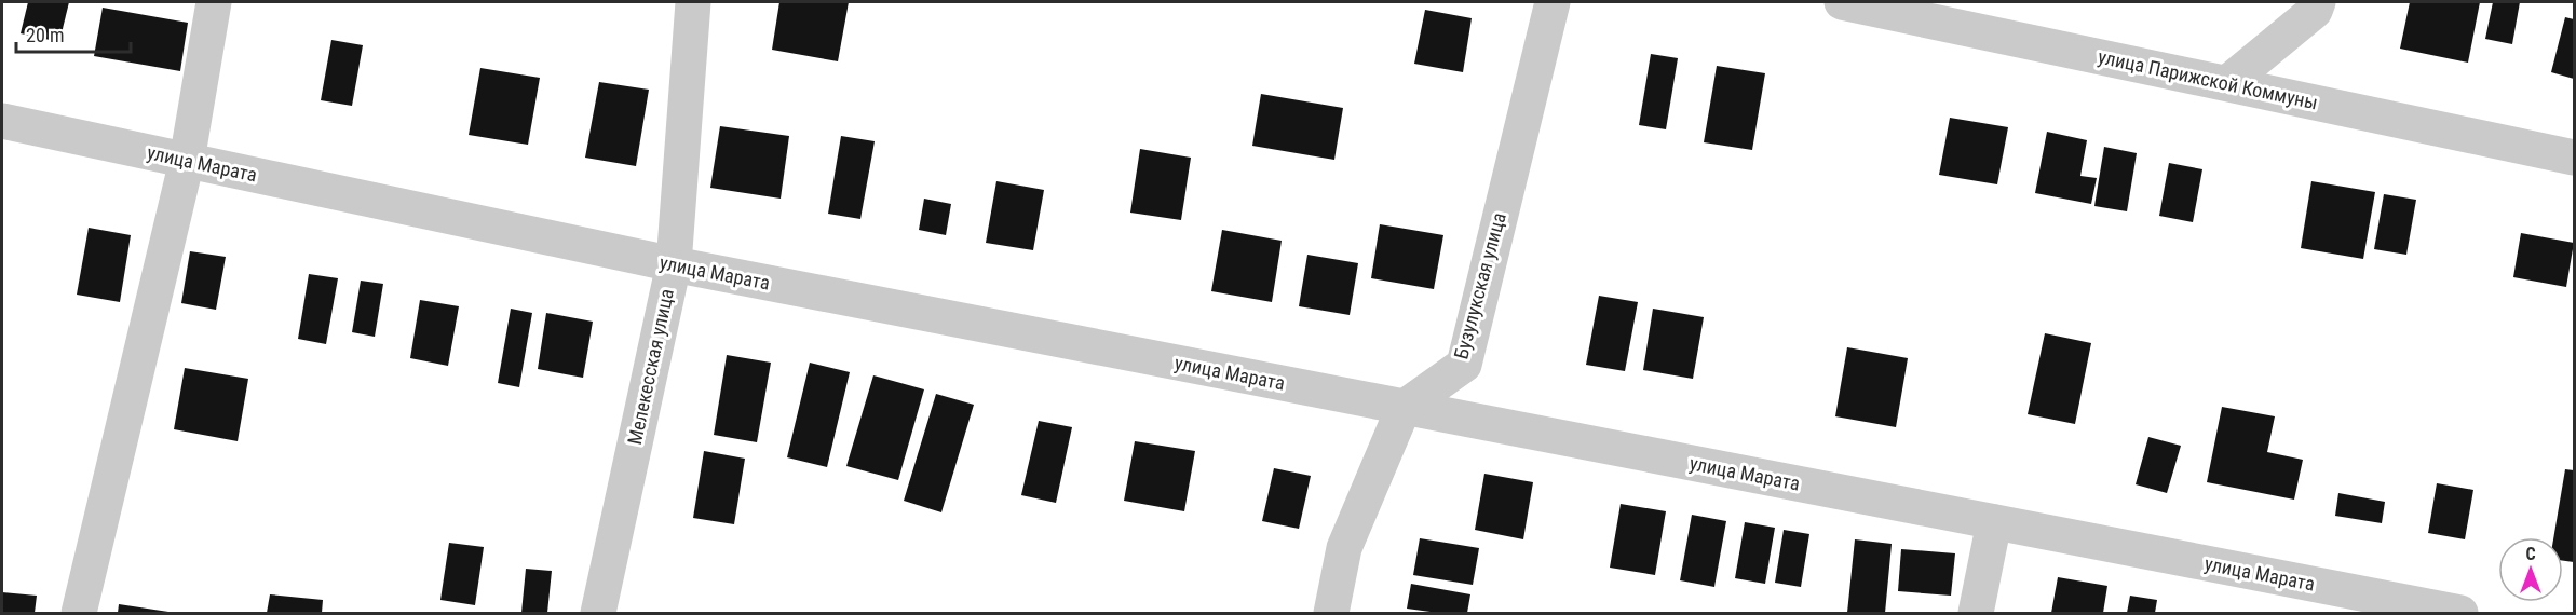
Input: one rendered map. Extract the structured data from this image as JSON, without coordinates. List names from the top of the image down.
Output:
{
  "streets": {
    "street": [
      "улица Парижской Коммуны",
      "улица Марата",
      "Бузулукская улица",
      "Мелекесская улица"
    ]
  },
  "crossings": [
    ["улица Марата", "Бузулукская улица"],
    ["улица Марата", "Мелекесская улица"]
  ],
  "scale_bar": "20 m",
  "north": "top"
}
